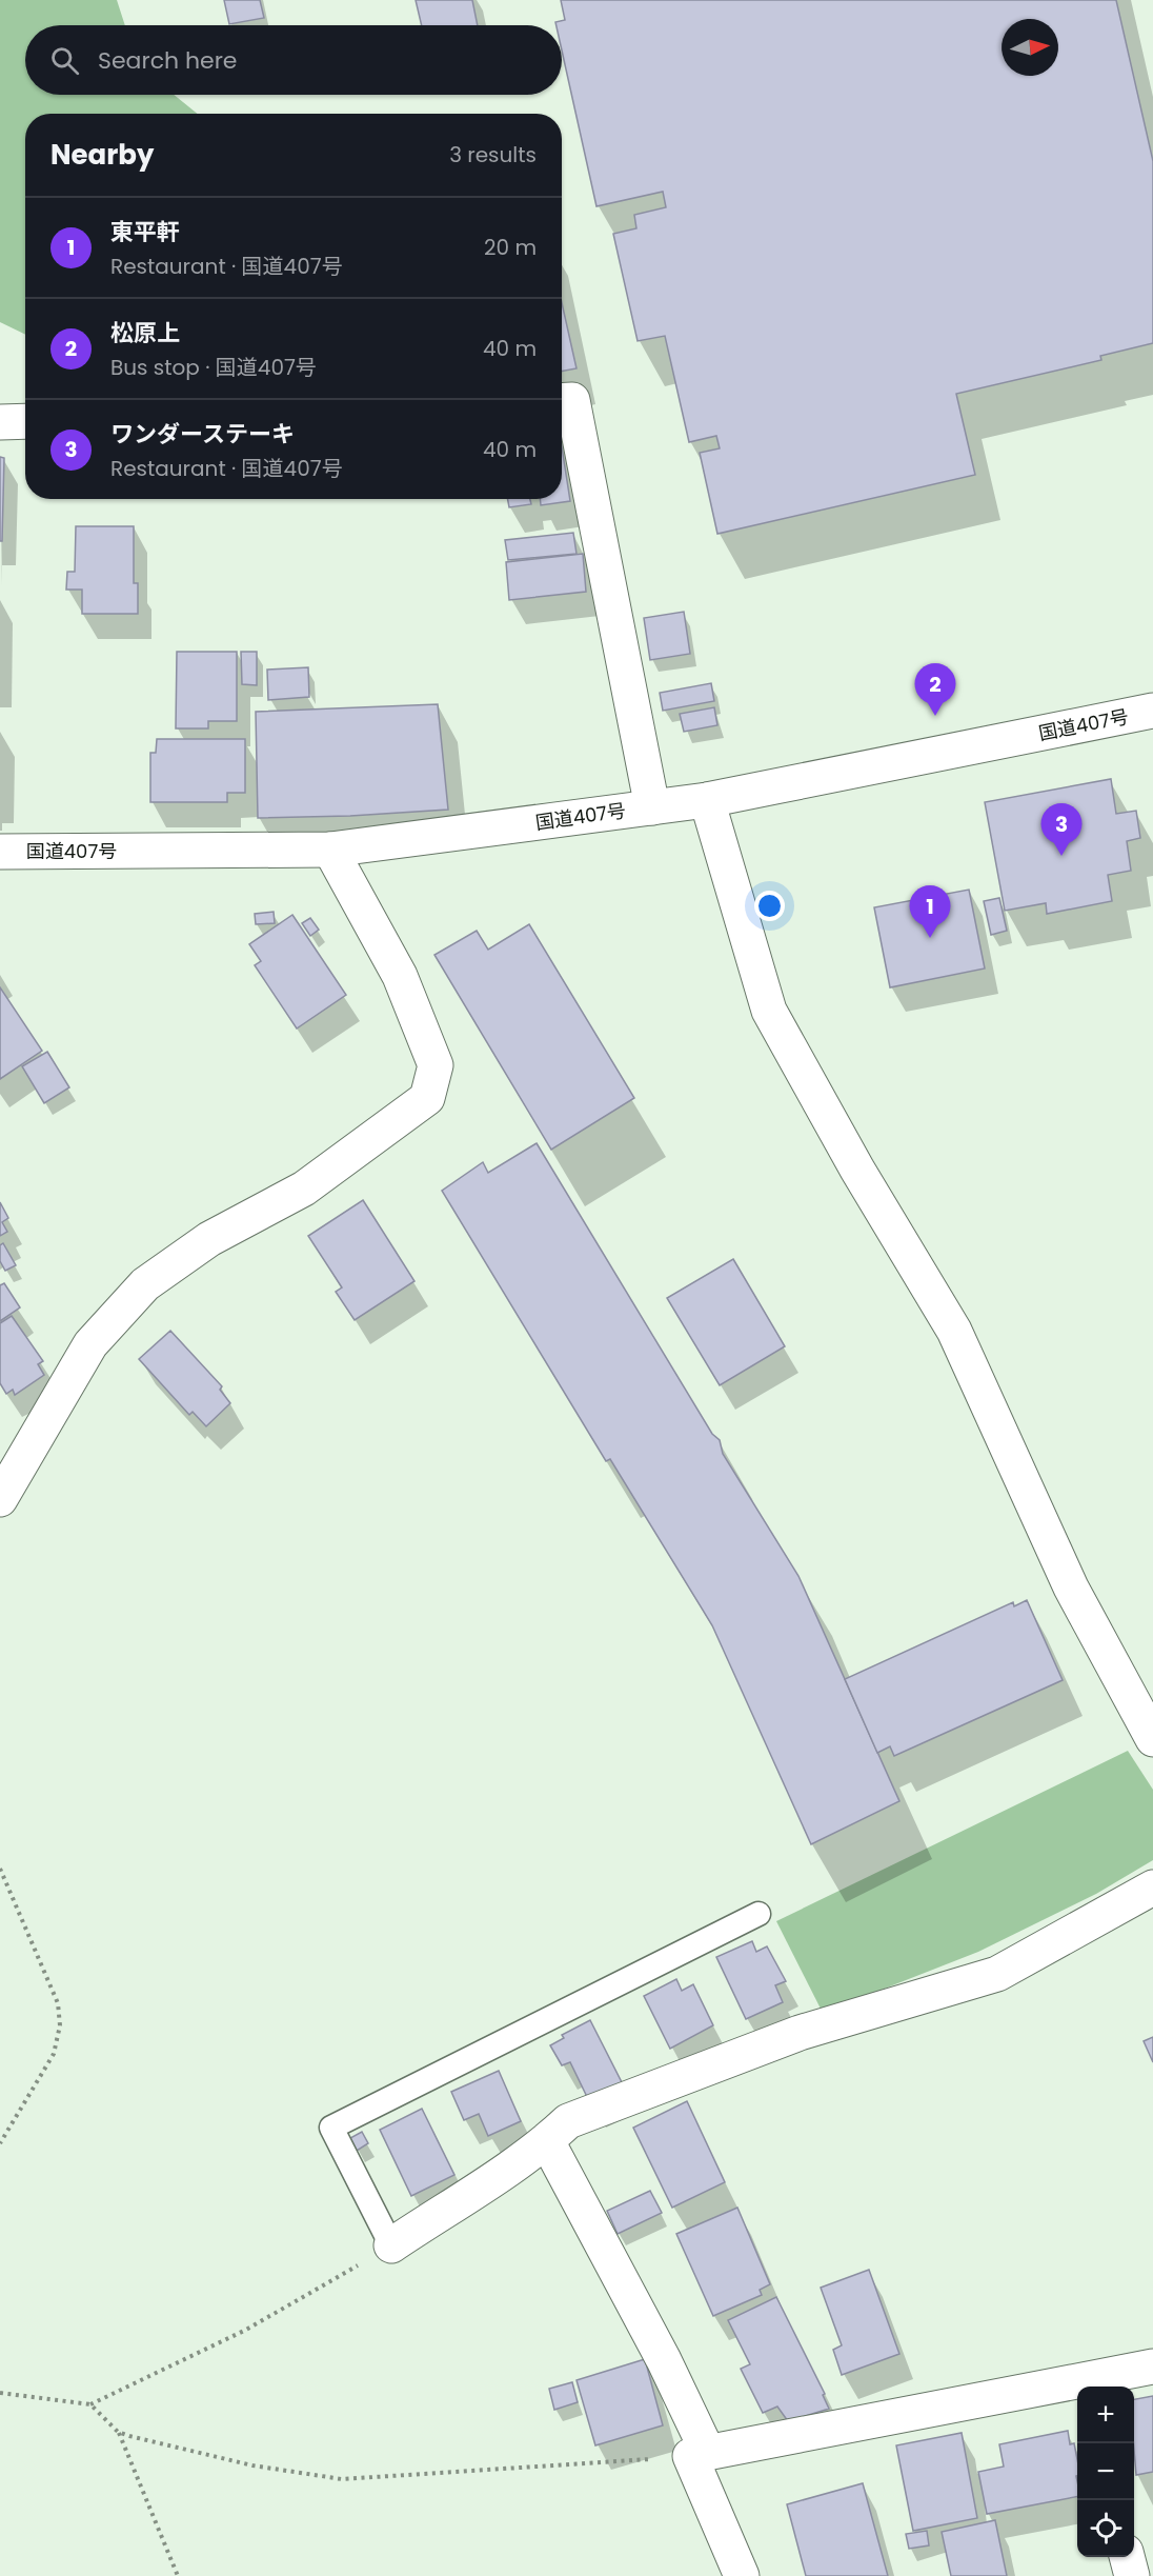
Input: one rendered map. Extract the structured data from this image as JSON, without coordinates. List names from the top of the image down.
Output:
{
  "streets": {
    "main road": ["国道407号"]
  },
  "north": "right",
  "page": {
    "search": "Search here",
    "heading": ["Nearby", "3 results"],
    "list": [
      {
        "mark": "1",
        "name": "東平軒",
        "note": "Restaurant · 国道407号",
        "value": "20 m"
      },
      {
        "mark": "2",
        "name": "松原上",
        "note": "Bus stop · 国道407号",
        "value": "40 m"
      },
      {
        "mark": "3",
        "name": "ワンダーステーキ",
        "note": "Restaurant · 国道407号",
        "value": "40 m"
      }
    ],
    "pins": ["2", "3", "1"],
    "map_buttons": ["+", "−"]
  }
}
